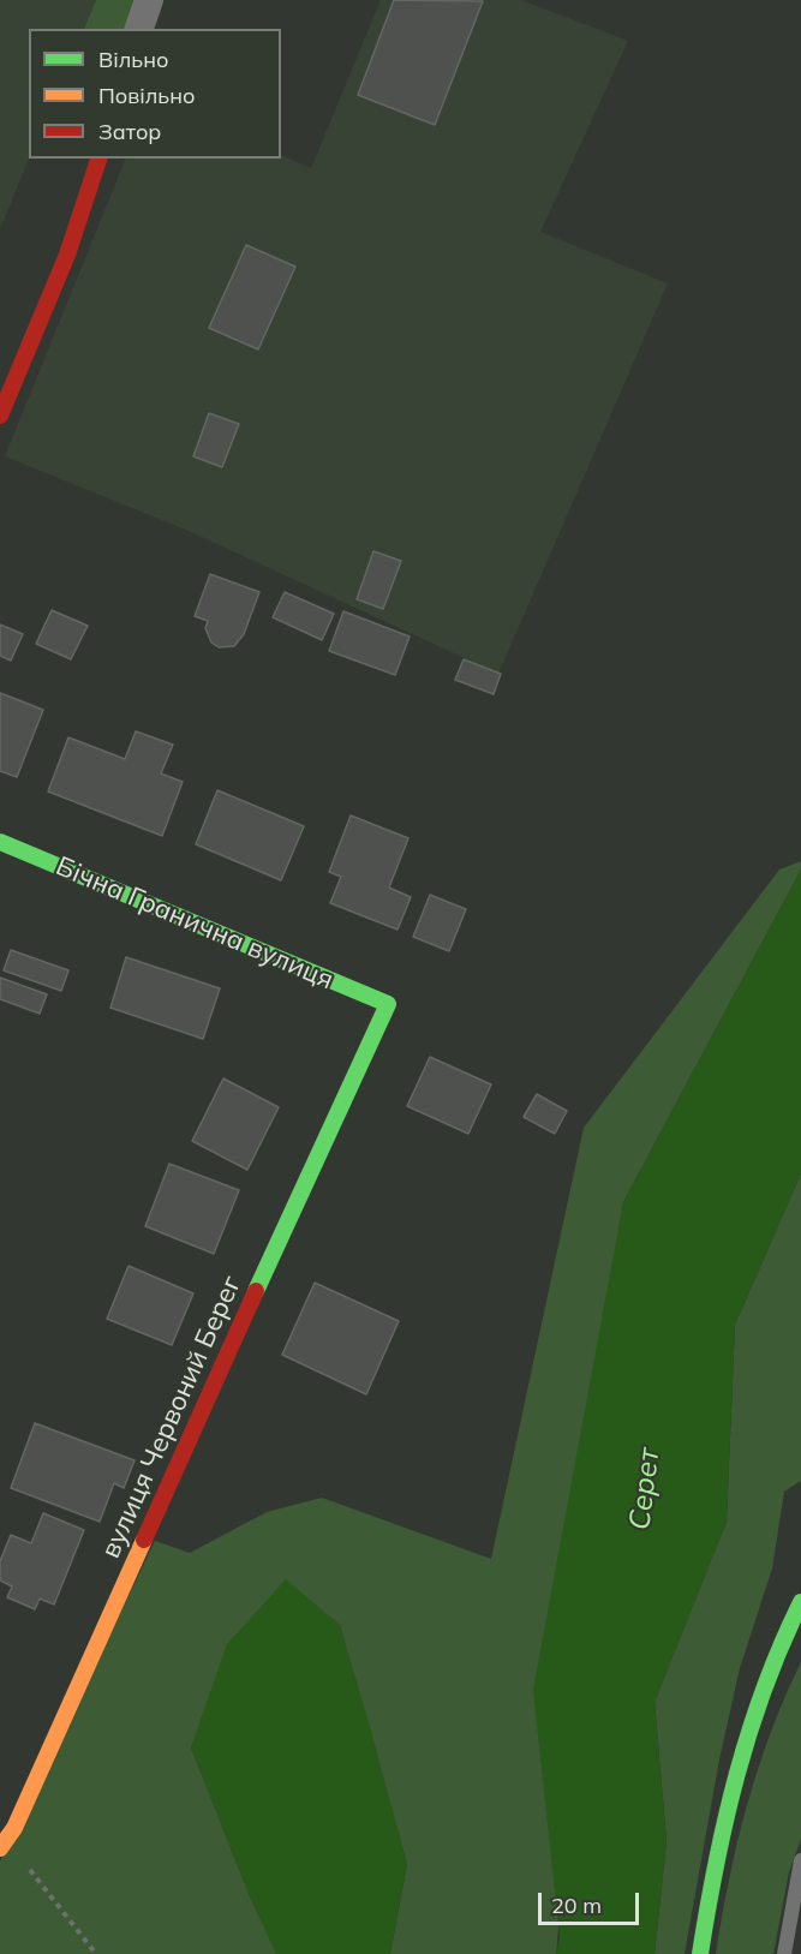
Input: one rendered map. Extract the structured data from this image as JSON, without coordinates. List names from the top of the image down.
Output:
{
  "streets": {
    "street": ["Бічна Гранична вулиця", "вулиця Червоний Берег"]
  },
  "crossings": [
    ["Бічна Гранична вулиця", "вулиця Червоний Берег"]
  ],
  "water": ["Серет"],
  "legend": ["Вільно", "Повільно", "Затор"],
  "scale_bar": "20 m"
}
